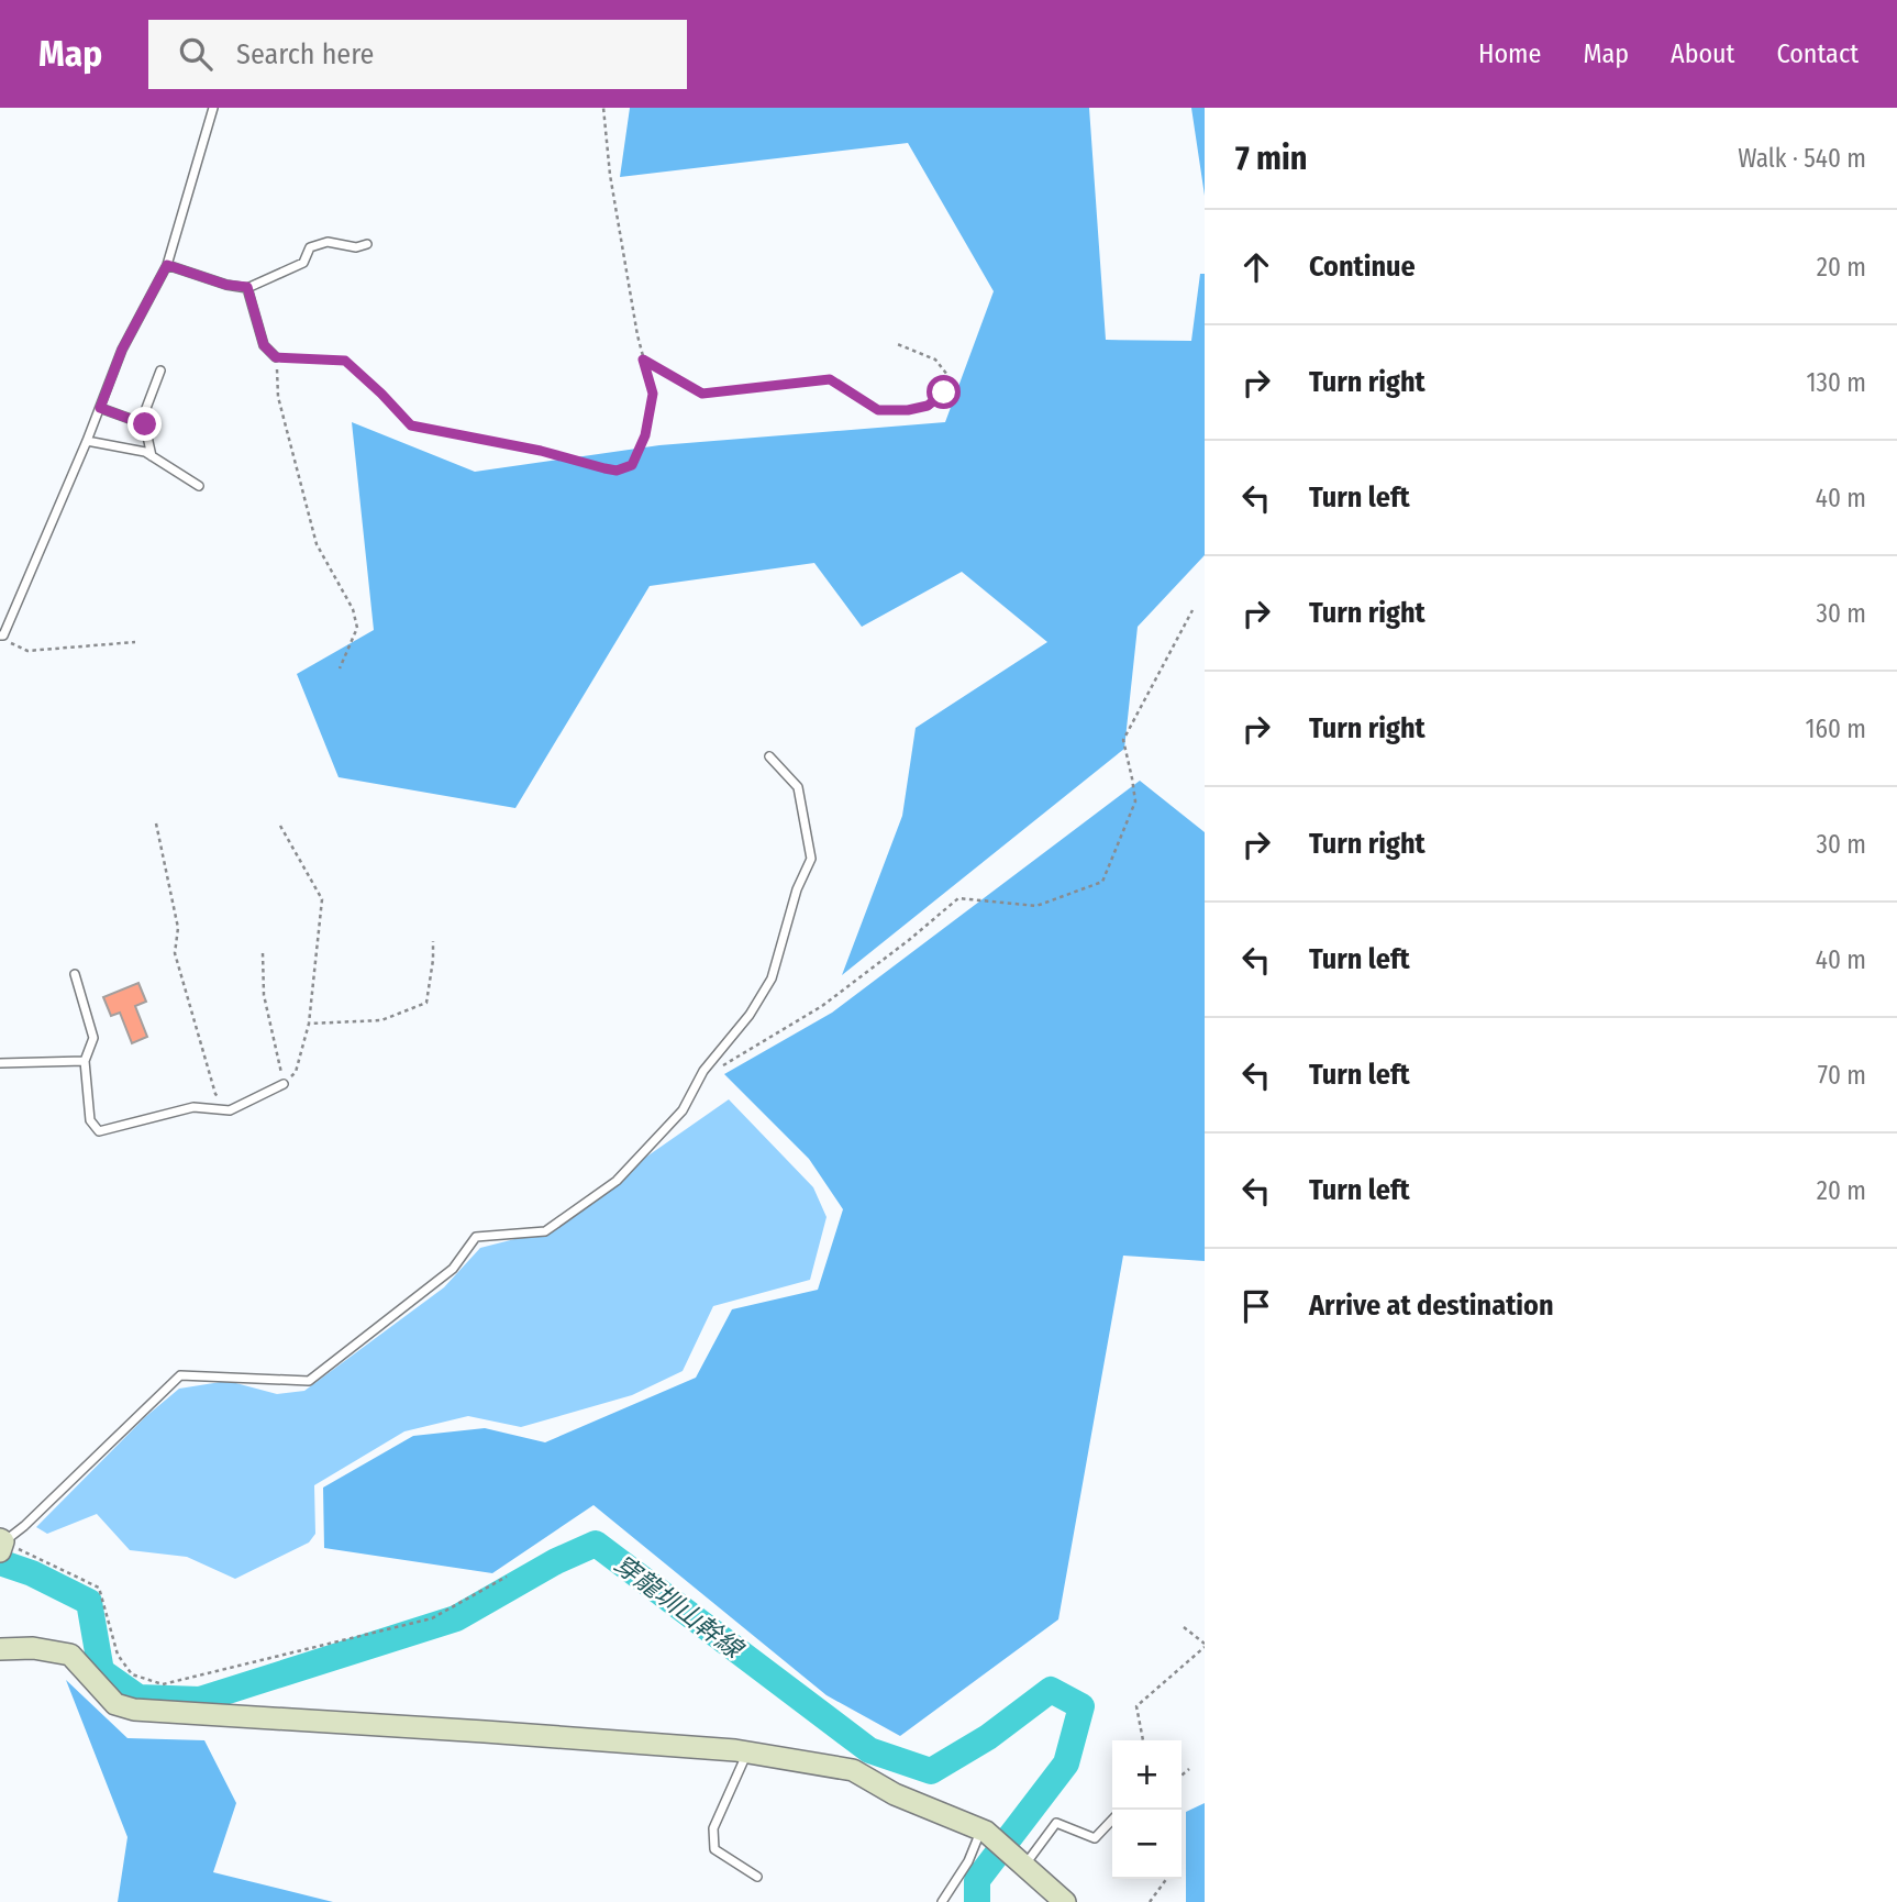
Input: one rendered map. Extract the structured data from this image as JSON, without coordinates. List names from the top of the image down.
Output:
{
  "water": ["穿龍圳山幹線"],
  "page": {
    "header": "Map",
    "search": "Search here",
    "nav": [
      "Home",
      "Map",
      "About",
      "Contact"
    ],
    "heading": ["7 min", "Walk · 540 m"],
    "list": [
      ["Continue", "20 m"],
      ["Turn right", "130 m"],
      ["Turn left", "40 m"],
      ["Turn right", "30 m"],
      ["Turn right", "160 m"],
      ["Turn right", "30 m"],
      ["Turn left", "40 m"],
      ["Turn left", "70 m"],
      ["Turn left", "20 m"],
      "Arrive at destination"
    ],
    "map_buttons": ["+", "−"]
  }
}
